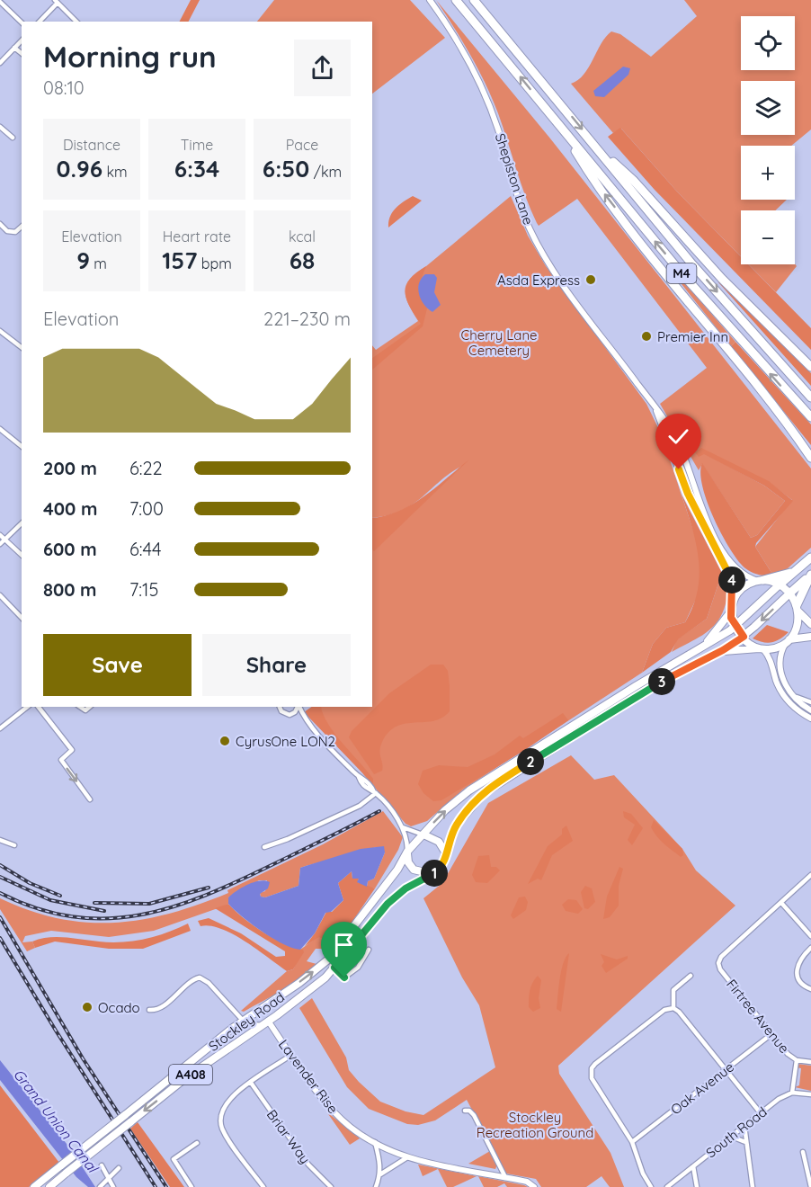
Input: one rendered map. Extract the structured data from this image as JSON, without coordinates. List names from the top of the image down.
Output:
{
  "streets": {
    "highway": ["M4"],
    "main road": ["Stockley Road", "A408"],
    "street": [
      "Shepiston Lane",
      "Firtree Avenue",
      "Lavender Rise",
      "Oak Avenue",
      "South Road",
      "Briar Way"
    ]
  },
  "crossings": [
    ["Shepiston Lane", "A408"],
    ["Firtree Avenue", "Oak Avenue"],
    ["Stockley Road", "A408"],
    ["Stockley Road", "Lavender Rise"]
  ],
  "water": ["Grand Union Canal"],
  "parks": ["Cherry Lane Cemetery", "Stockley Recreation Ground"],
  "places": [
    "Asda Express",
    "Premier Inn",
    "CyrusOne LON2",
    "Ocado"
  ],
  "page": {
    "map_buttons": ["+", "−"],
    "heading": ["Morning run", "08:10"],
    "stats": [
      ["Distance", "0.96 km"],
      ["Time", "6:34"],
      ["Pace", "6:50 /km"],
      ["Elevation", "9 m"],
      ["Heart rate", "157 bpm"],
      ["kcal", "68"]
    ],
    "chart": ["Elevation", "221–230 m"],
    "list": [
      {
        "name": "200 m",
        "note": "6:22"
      },
      {
        "name": "400 m",
        "note": "7:00"
      },
      {
        "name": "600 m",
        "note": "6:44"
      },
      {
        "name": "800 m",
        "note": "7:15"
      }
    ],
    "pins": [
      "4",
      "3",
      "2",
      "1"
    ],
    "buttons": ["Save", "Share"]
  }
}
